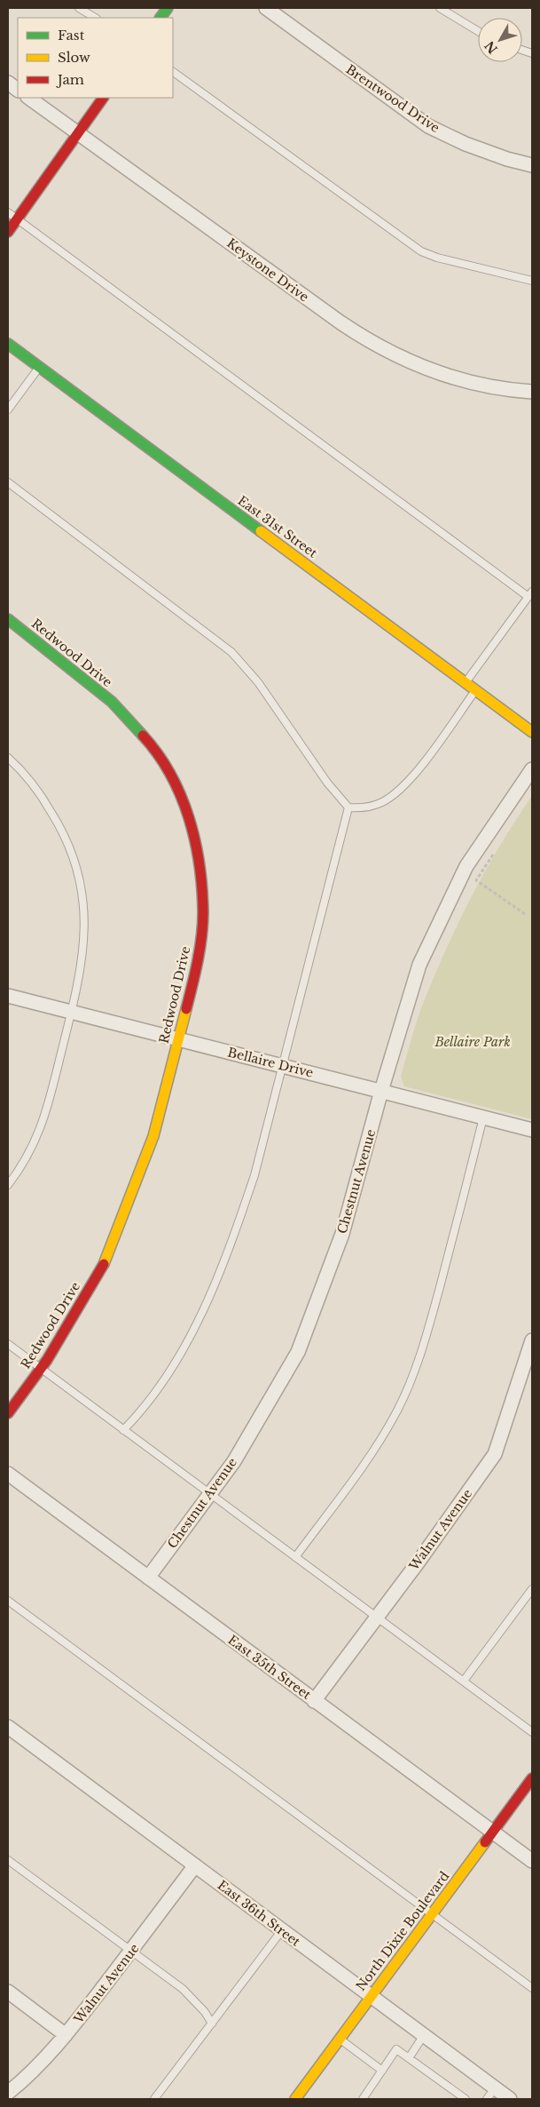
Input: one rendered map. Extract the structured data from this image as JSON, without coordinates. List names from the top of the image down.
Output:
{
  "streets": {
    "street": [
      "Brentwood Drive",
      "Keystone Drive",
      "East 31st Street",
      "Redwood Drive",
      "Bellaire Drive",
      "Chestnut Avenue",
      "Walnut Avenue",
      "East 35th Street",
      "East 36th Street",
      "North Dixie Boulevard"
    ]
  },
  "crossings": [
    ["Redwood Drive", "Bellaire Drive"],
    ["Bellaire Drive", "Chestnut Avenue"],
    ["Chestnut Avenue", "East 35th Street"],
    ["Walnut Avenue", "East 35th Street"],
    ["Walnut Avenue", "East 36th Street"],
    ["East 35th Street", "North Dixie Boulevard"],
    ["East 36th Street", "North Dixie Boulevard"]
  ],
  "parks": ["Bellaire Park"],
  "legend": ["Fast", "Slow", "Jam"],
  "north": "bottom left"
}
